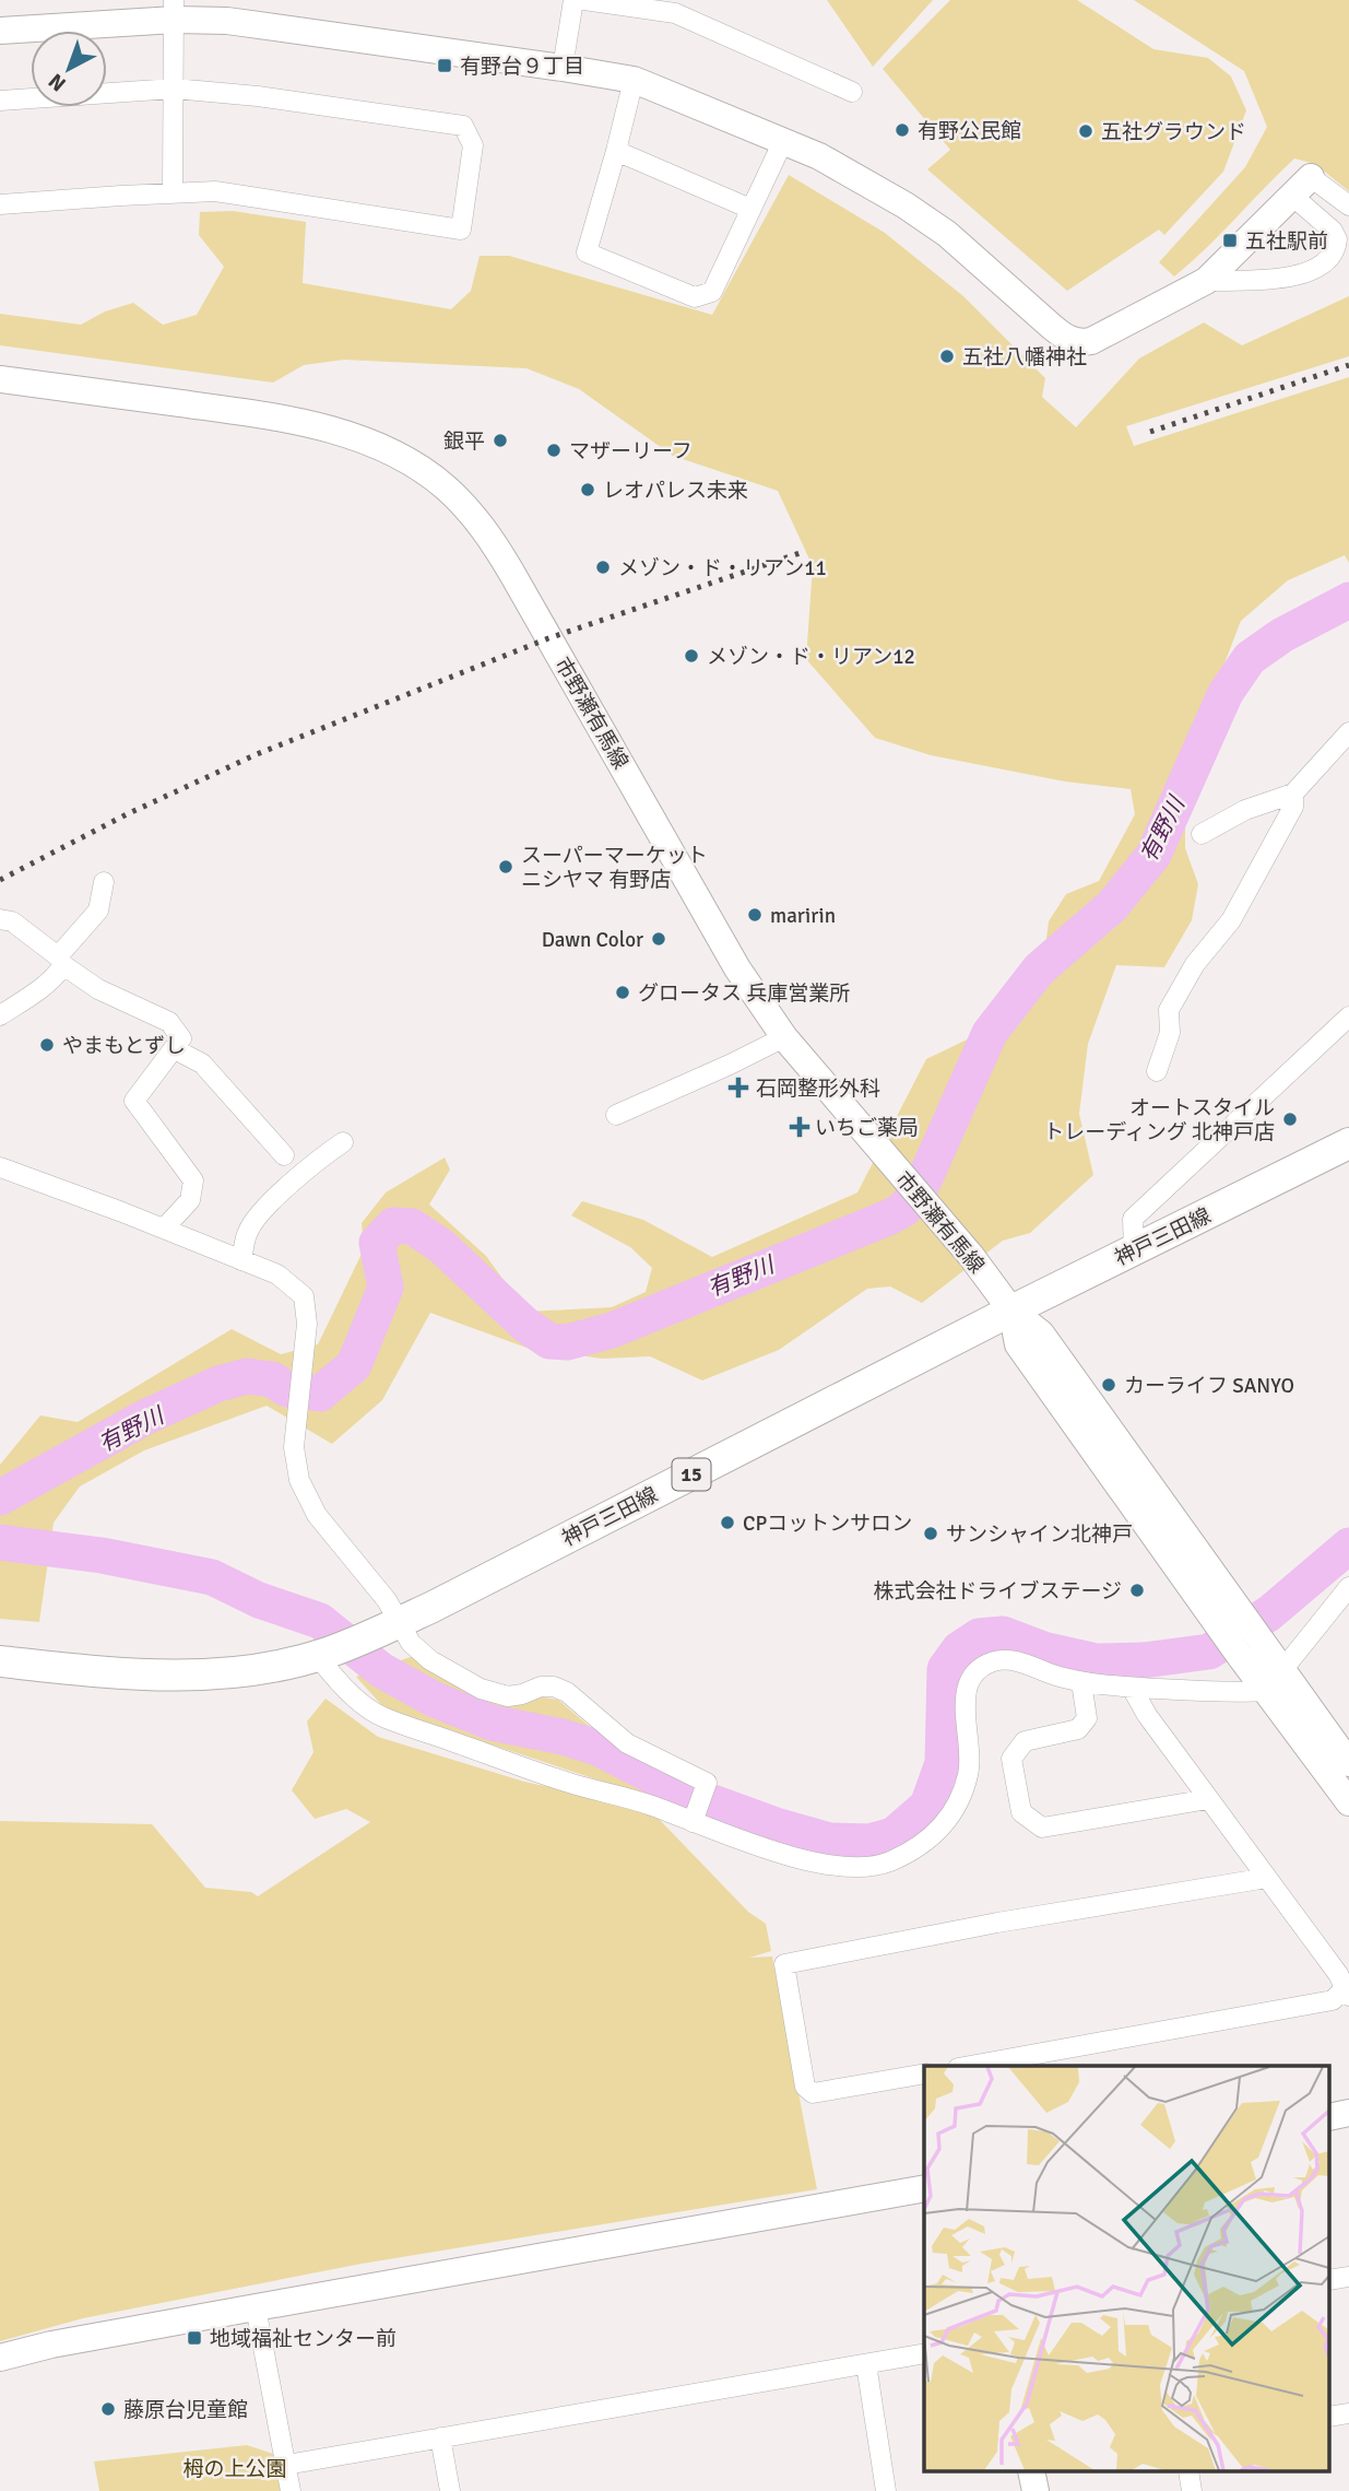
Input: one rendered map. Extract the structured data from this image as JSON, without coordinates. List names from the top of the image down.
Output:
{
  "streets": {
    "main road": ["神戸三田線", "15"],
    "street": ["市野瀬有馬線"]
  },
  "crossings": [
    ["市野瀬有馬線", "神戸三田線"]
  ],
  "water": ["有野川"],
  "parks": ["栂の上公園"],
  "places": {
    "transit": ["有野台９丁目", "五社駅前", "地域福祉センター前"],
    "other": [
      "有野公民館",
      "五社グラウンド",
      "五社八幡神社",
      "銀平",
      "マザーリーフ",
      "レオパレス未来",
      "メゾン・ド・リアン11",
      "メゾン・ド・リアン12",
      "スーパーマーケット ニシヤマ 有野店",
      "maririn",
      "Dawn Color",
      "グロータス 兵庫営業所",
      "やまもとずし",
      "オートスタイル トレーディング 北神戸店",
      "カーライフ SANYO",
      "CPコットンサロン",
      "サンシャイン北神戸",
      "株式会社ドライブステージ",
      "藤原台児童館"
    ],
    "health": ["石岡整形外科", "いちご薬局"]
  },
  "north": "bottom left"
}
